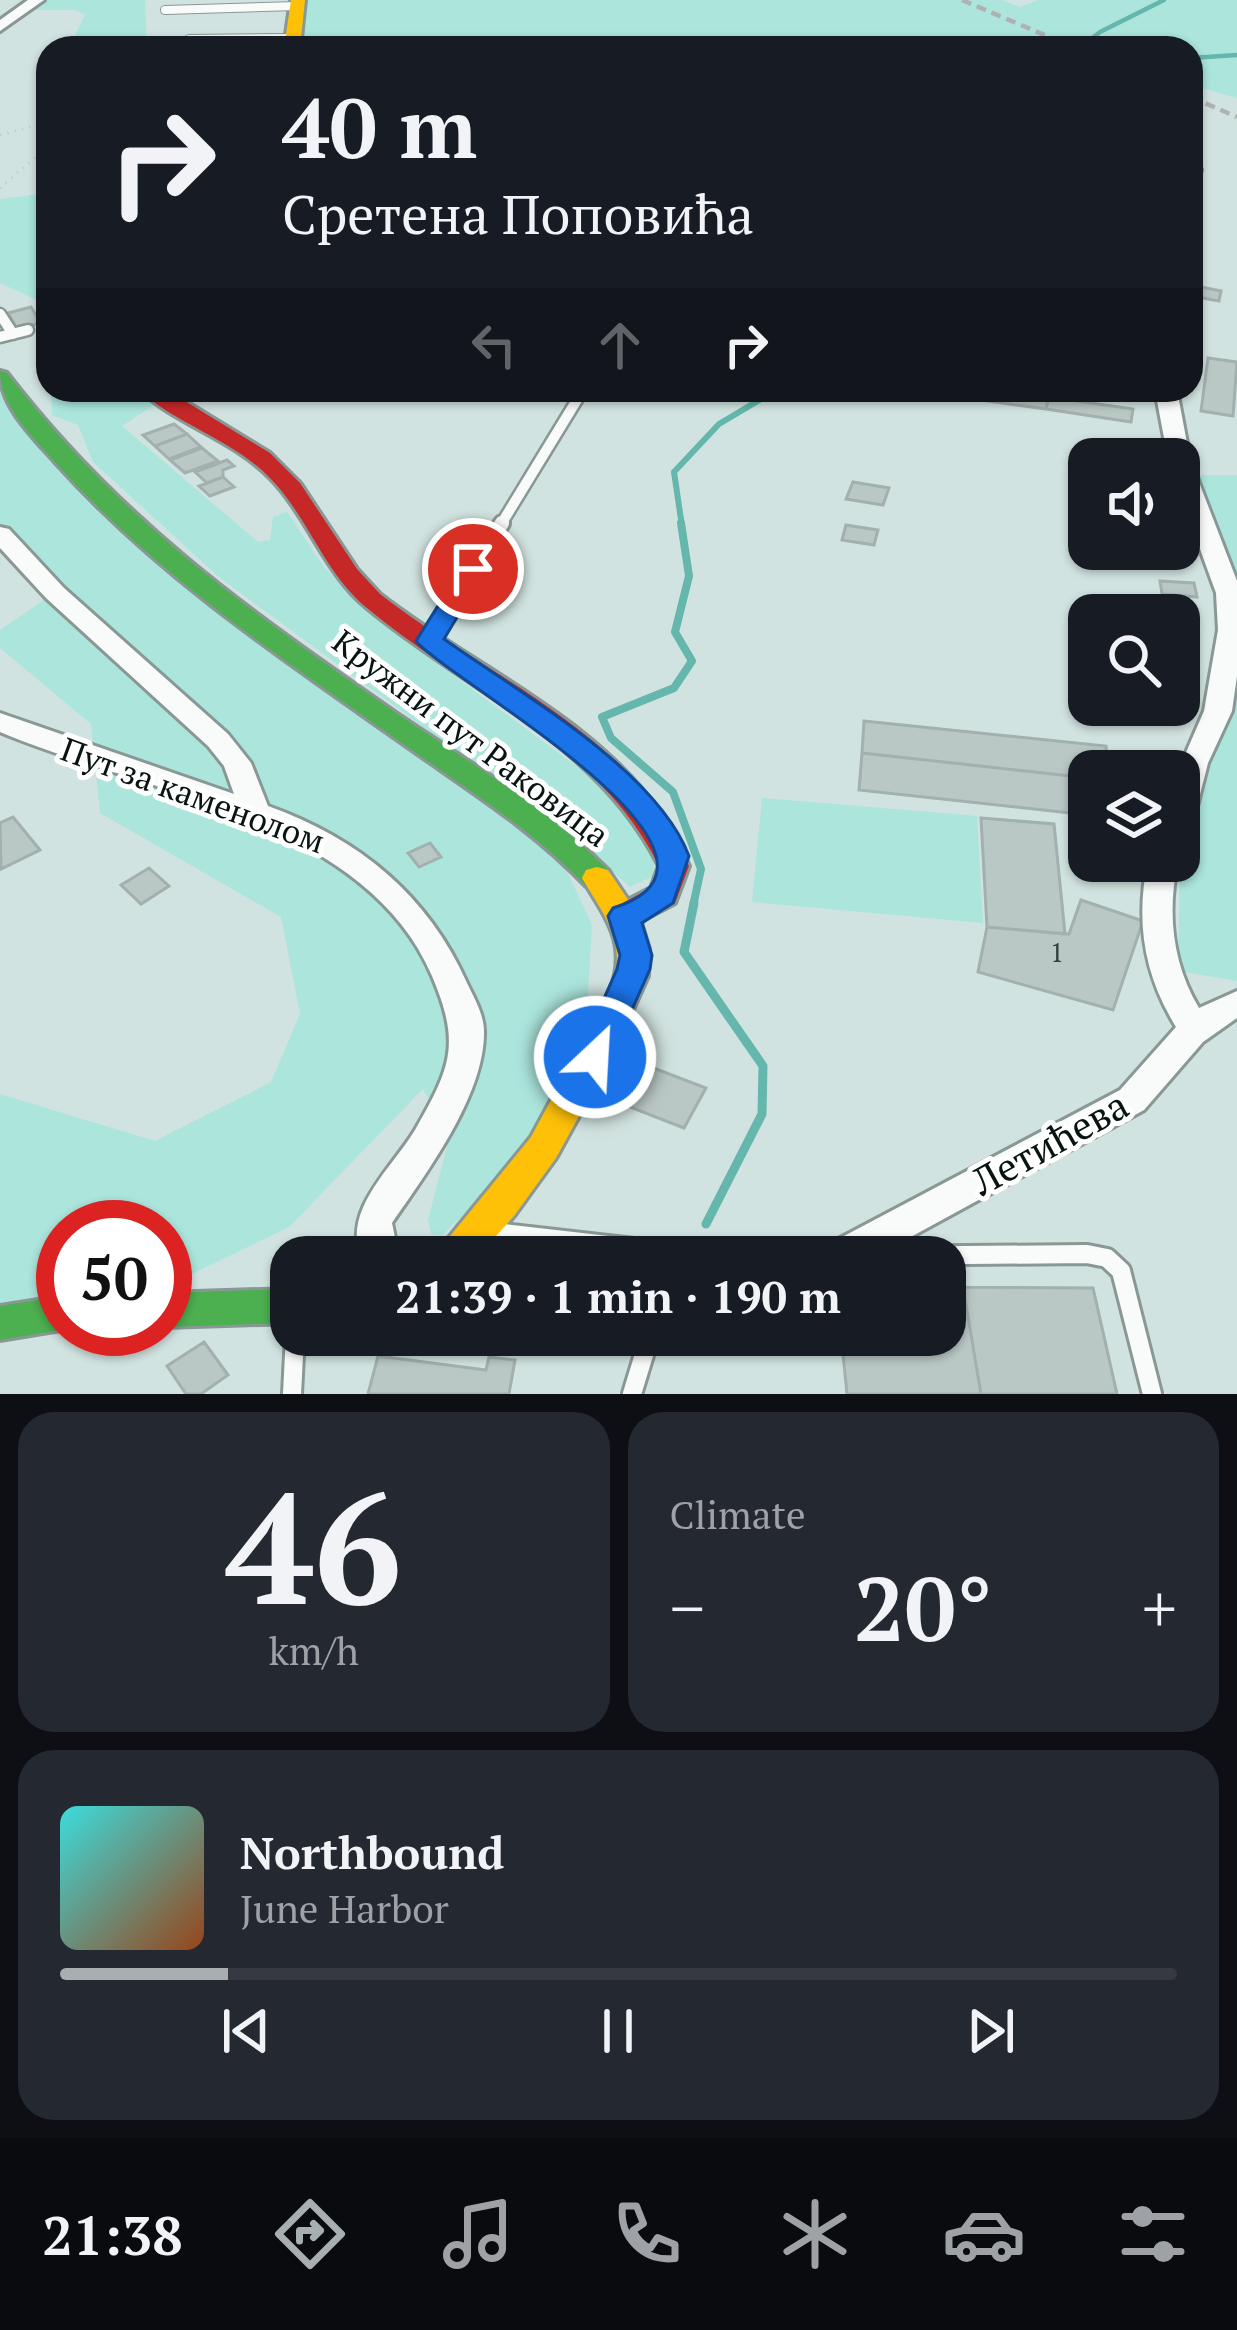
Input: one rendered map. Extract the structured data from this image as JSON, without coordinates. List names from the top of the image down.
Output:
{
  "streets": {
    "main road": ["Кружни пут Раковица"],
    "street": ["Пут за каменолом", "Летићева"]
  },
  "house_numbers": ["1"],
  "page": {
    "turn": ["40 m", "Сретена Поповића"],
    "limit": "50",
    "trip": "21:39 · 1 min · 190 m",
    "tile": [
      ["46", "km/h"],
      "Climate"
    ],
    "heat": ["−", "20°", "+"],
    "song": ["Northbound", "June Harbor"],
    "tabs": "21:38"
  }
}
